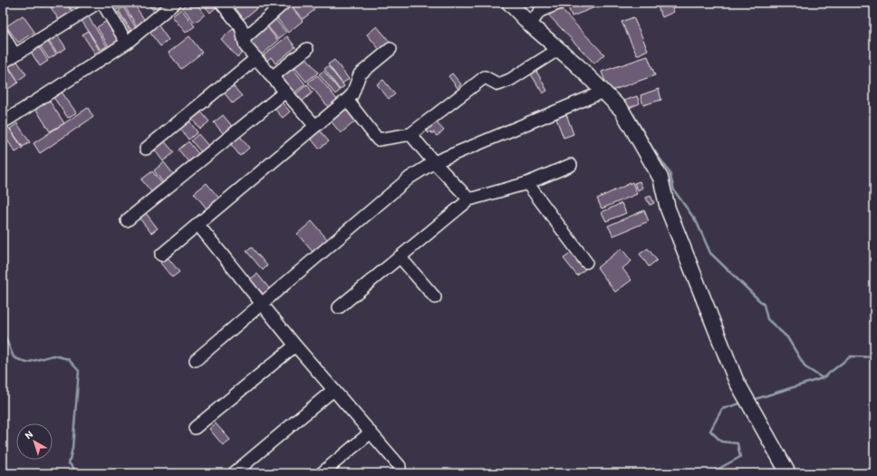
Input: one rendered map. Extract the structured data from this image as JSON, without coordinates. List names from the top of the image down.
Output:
{
  "north": "top left"
}
